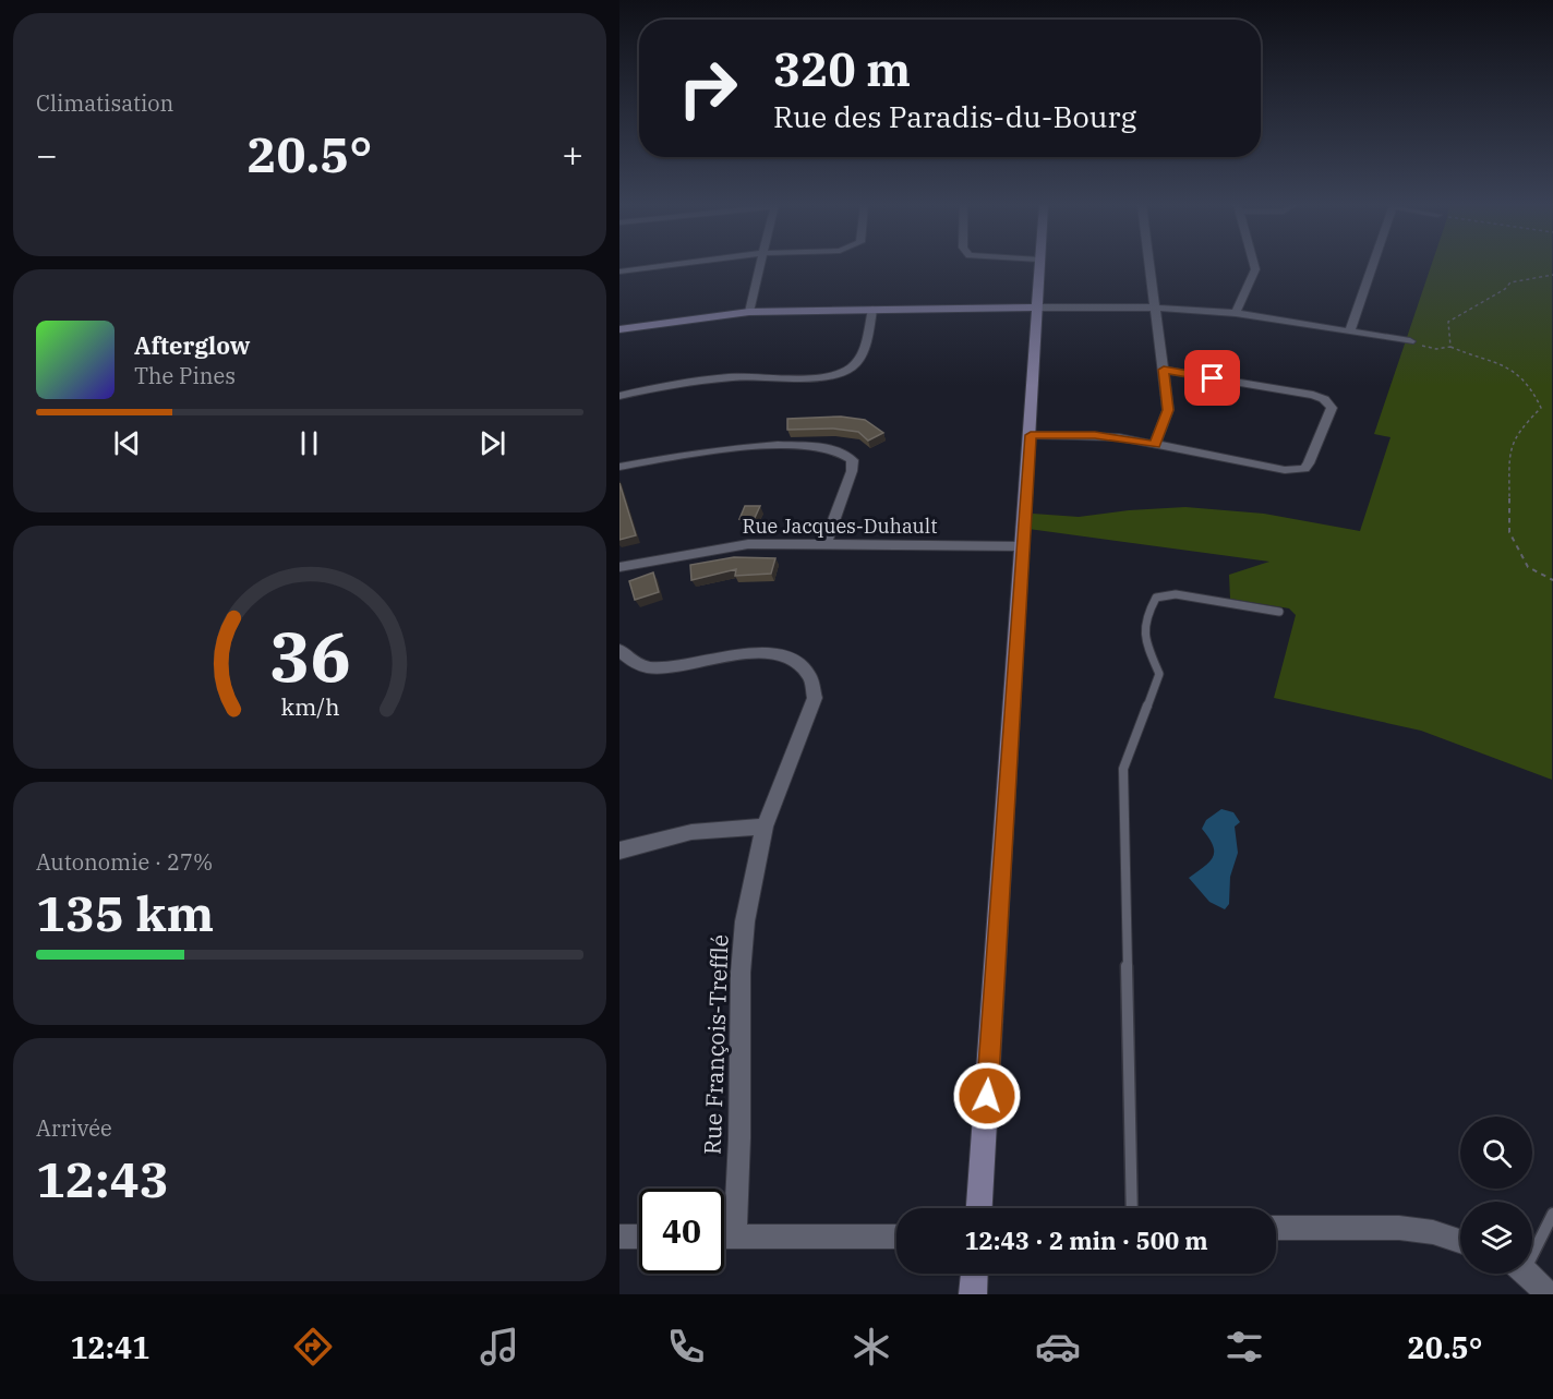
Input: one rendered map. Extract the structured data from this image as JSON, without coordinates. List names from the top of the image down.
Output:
{
  "streets": {
    "street": ["Rue Jacques-Duhault", "Rue François-Trefflé"]
  },
  "page": {
    "tile": [
      "Climatisation",
      ["Autonomie · 27%", "135 km"],
      ["Arrivée", "12:43"]
    ],
    "turn": ["320 m", "Rue des Paradis-du-Bourg"],
    "heat": ["−", "20.5°", "+"],
    "song": ["Afterglow", "The Pines"],
    "limit": "40",
    "trip": "12:43 · 2 min · 500 m",
    "tabs": ["12:41", "20.5°"],
    "gauge": ["36", "km/h"]
  }
}
